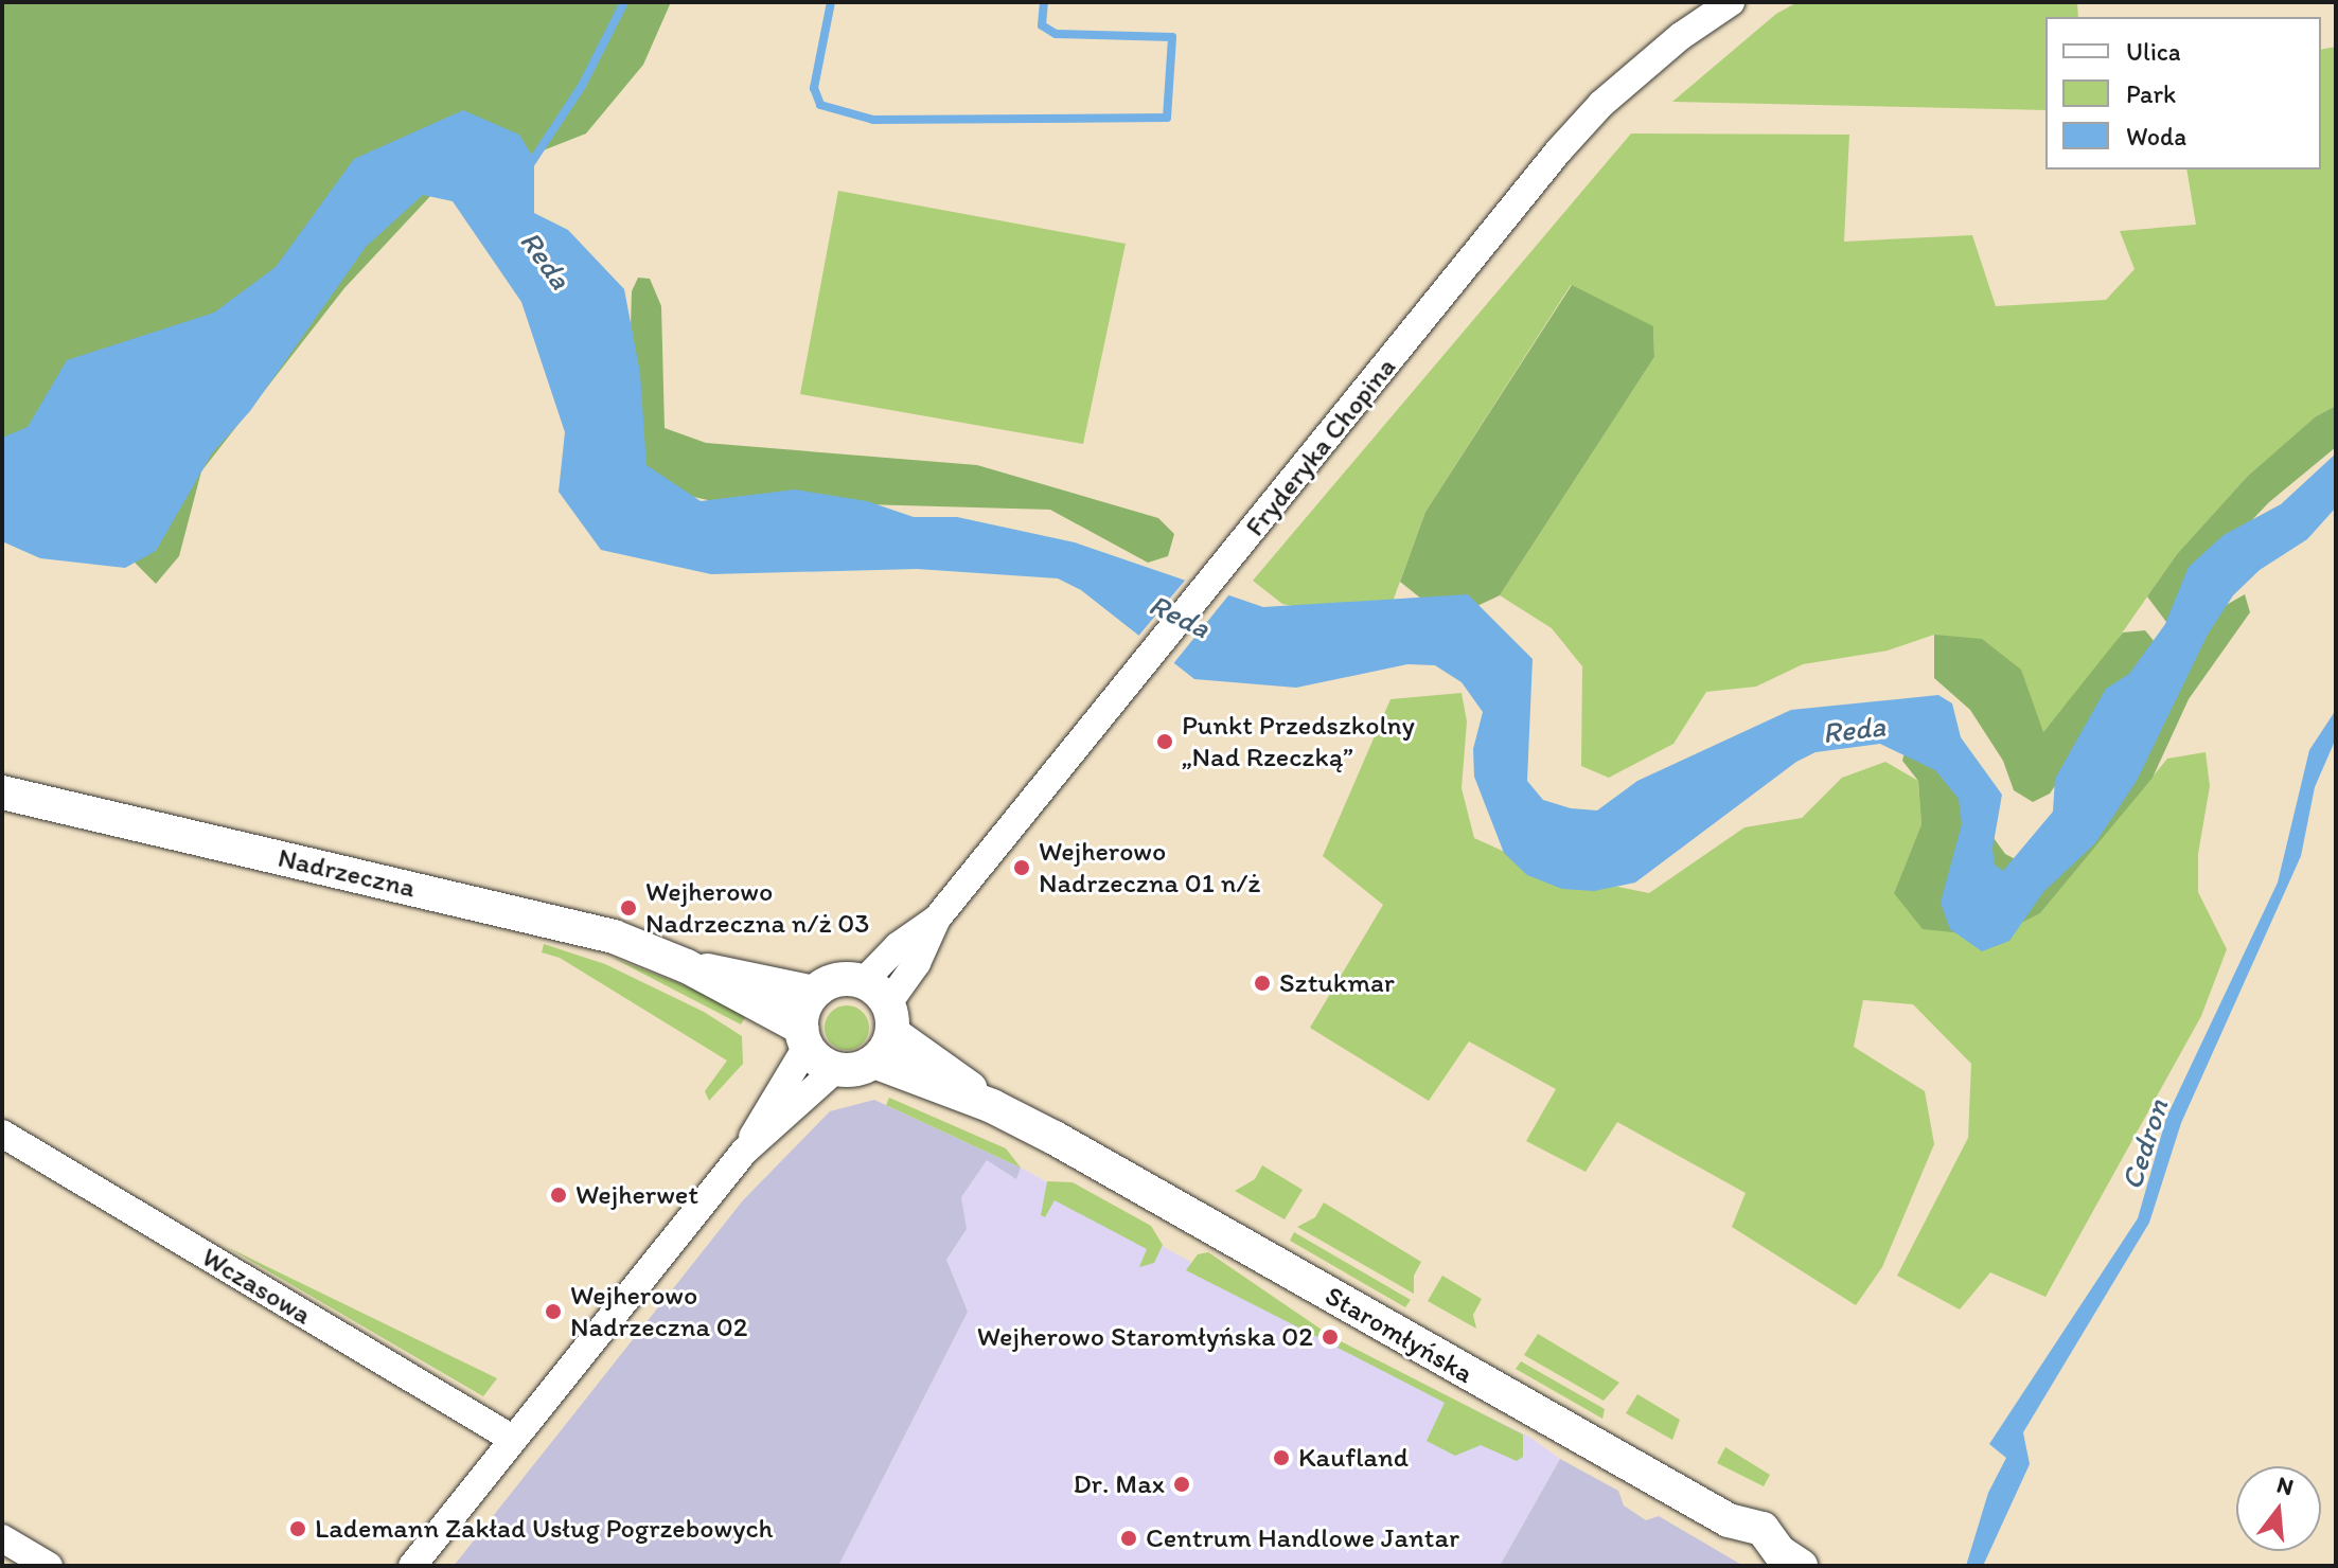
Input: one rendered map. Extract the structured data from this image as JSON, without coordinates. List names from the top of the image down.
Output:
{
  "streets": {
    "main road": ["Nadrzeczna", "Staromłyńska"],
    "street": ["Fryderyka Chopina", "Wczasowa"]
  },
  "crossings": [
    ["Fryderyka Chopina", "Nadrzeczna"],
    ["Fryderyka Chopina", "Staromłyńska"],
    ["Nadrzeczna", "Staromłyńska"]
  ],
  "water": ["Reda", "Cedron"],
  "places": [
    "Punkt Przedszkolny „Nad Rzeczką”",
    "Wejherowo Nadrzeczna 01 n/ż",
    "Wejherowo Nadrzeczna n/ż 03",
    "Sztukmar",
    "Wejherwet",
    "Wejherowo Nadrzeczna 02",
    "Wejherowo Staromłyńska 02",
    "Kaufland",
    "Dr. Max",
    "Lademann Zakład Usług Pogrzebowych",
    "Centrum Handlowe Jantar"
  ],
  "legend": ["Ulica", "Park", "Woda"],
  "north": "top"
}
